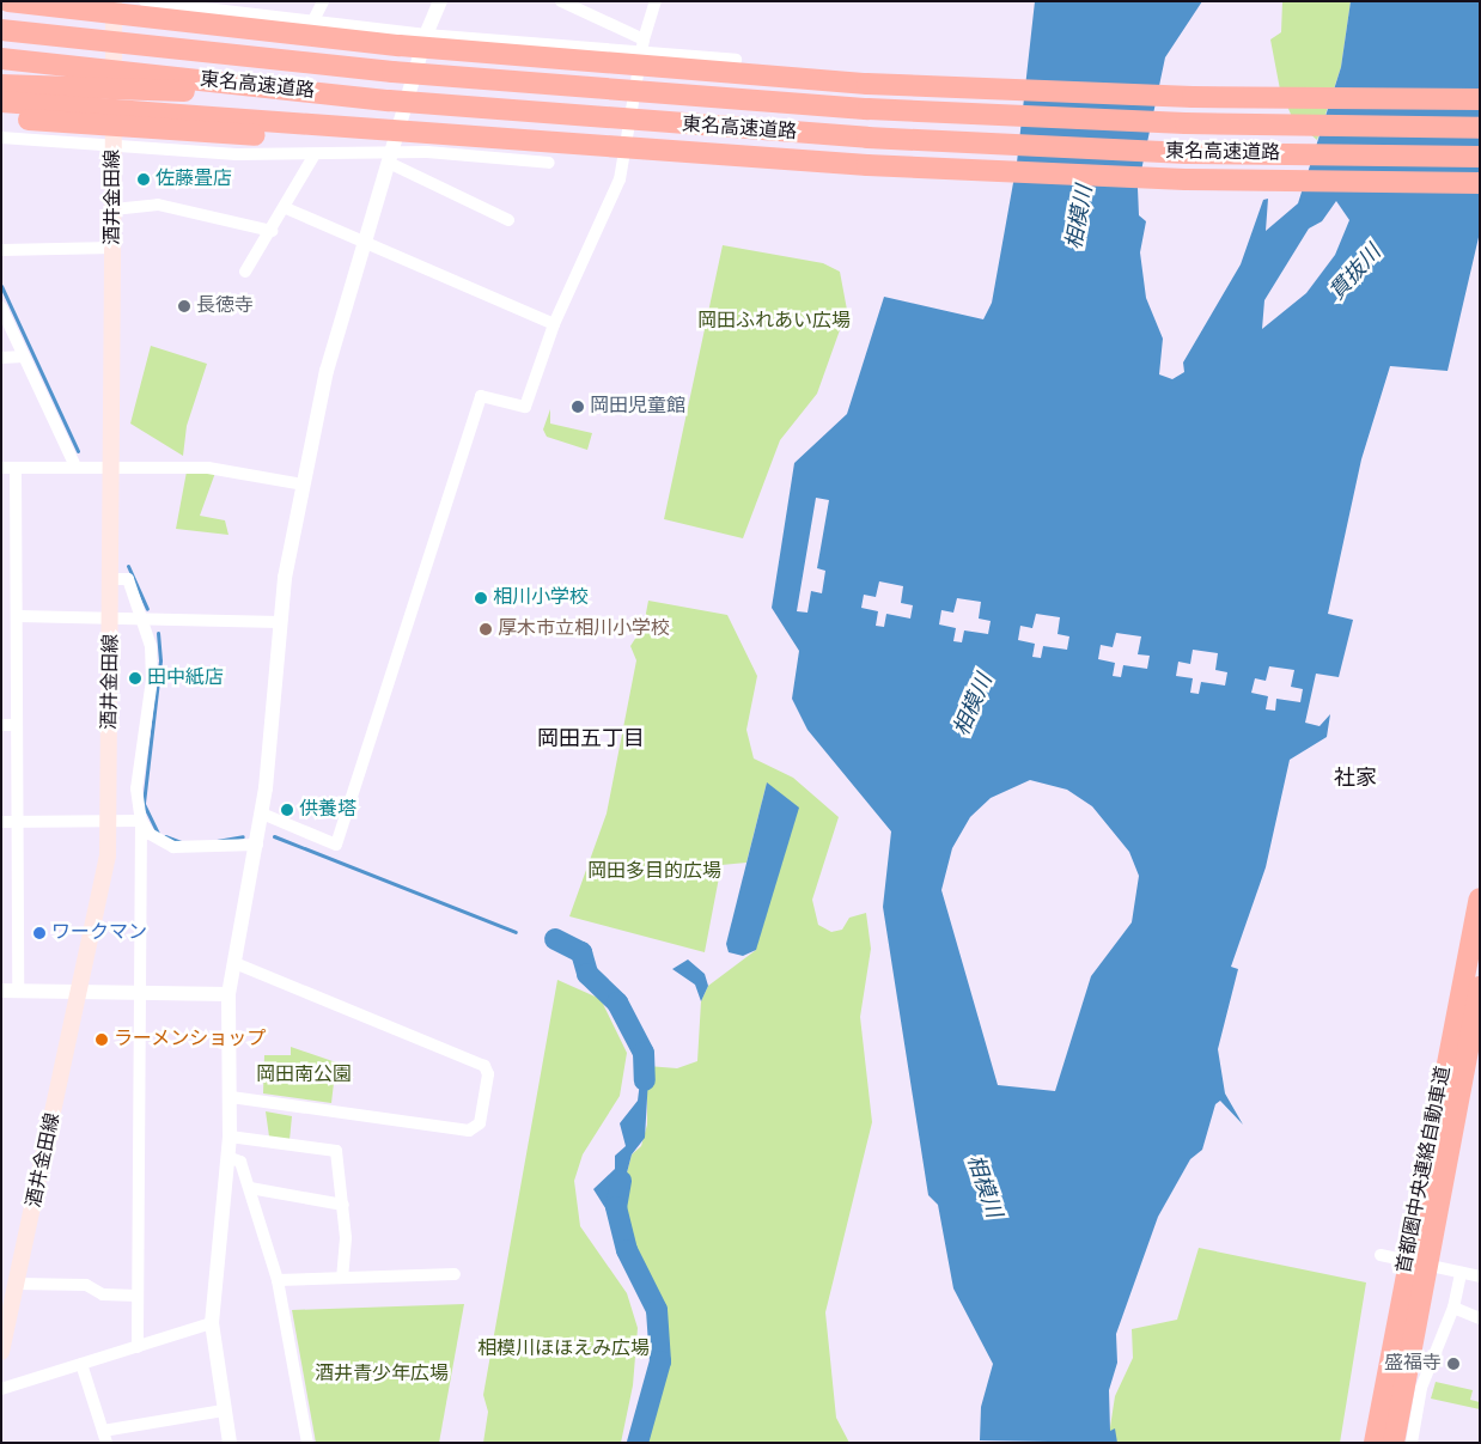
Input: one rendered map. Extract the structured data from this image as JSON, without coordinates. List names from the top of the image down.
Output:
{
  "streets": {
    "highway": ["東名高速道路", "首都圏中央連絡自動車道"],
    "main road": ["酒井金田線"]
  },
  "districts": ["岡田五丁目", "社家"],
  "water": ["相模川", "貫抜川"],
  "parks": [
    "岡田ふれあい広場",
    "岡田多目的広場",
    "岡田南公園",
    "相模川ほほえみ広場",
    "酒井青少年広場"
  ],
  "places": [
    "佐藤畳店",
    "長徳寺",
    "岡田児童館",
    "相川小学校",
    "厚木市立相川小学校",
    "田中紙店",
    "供養塔",
    "ワークマン",
    "ラーメンショップ",
    "盛福寺"
  ]
}
